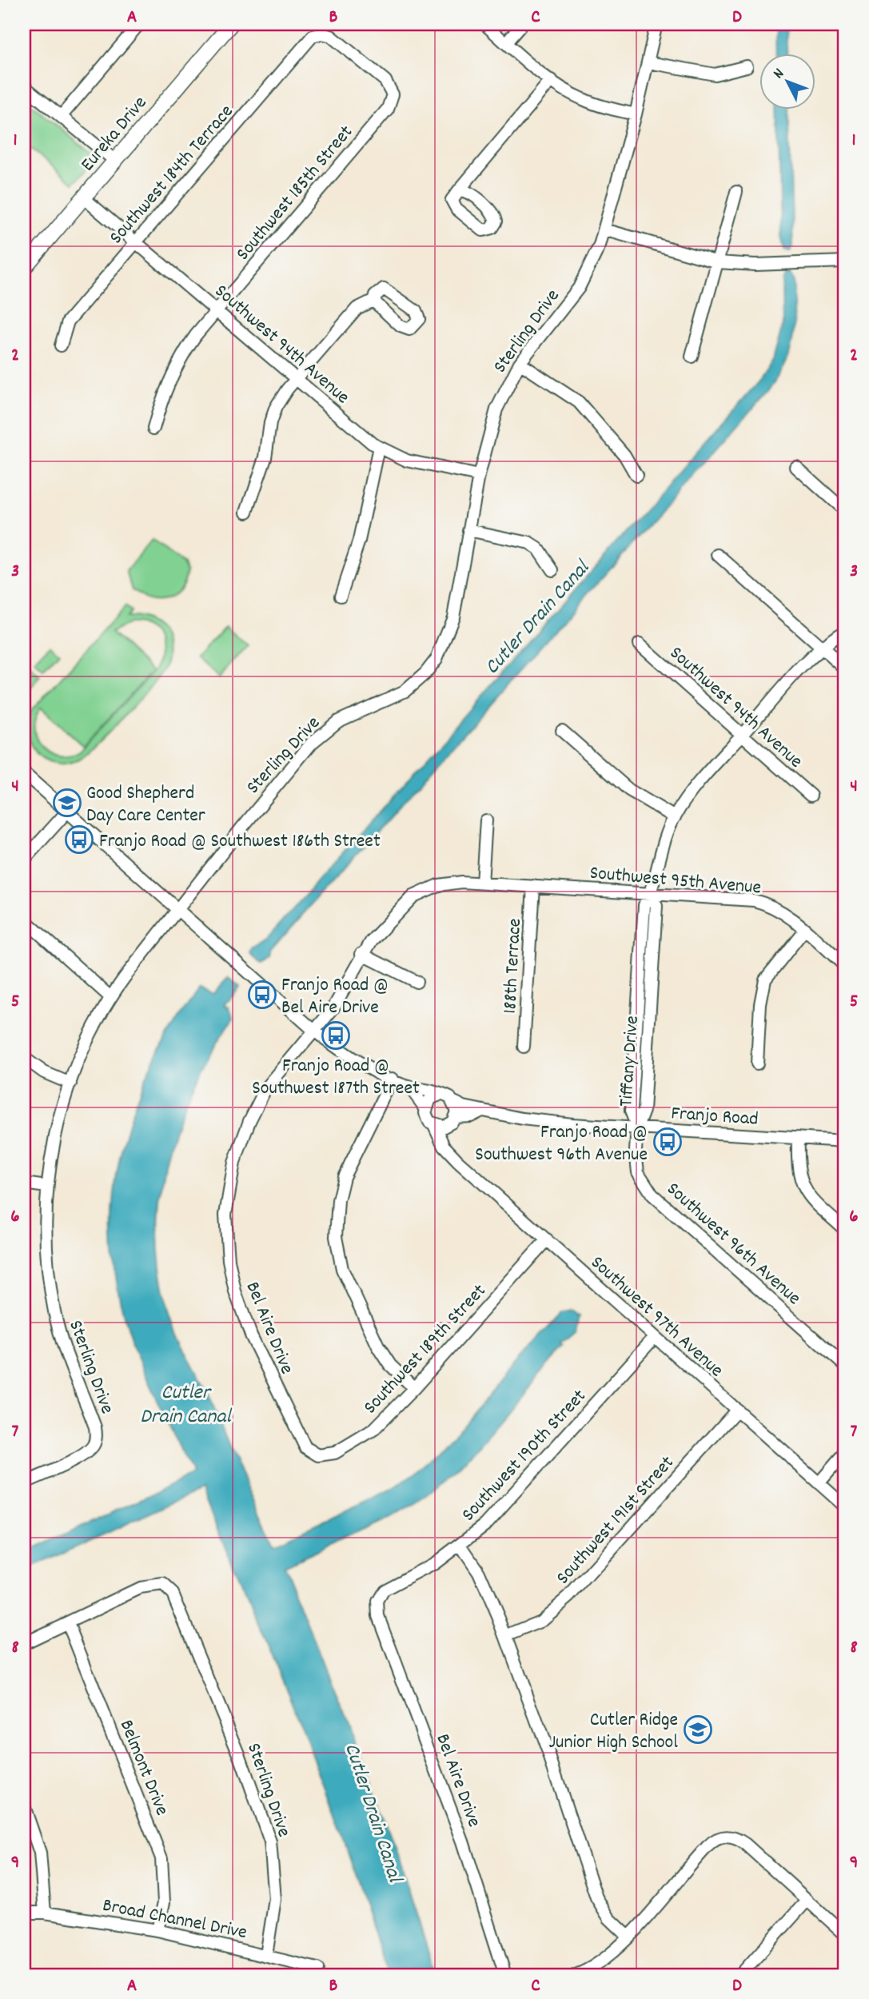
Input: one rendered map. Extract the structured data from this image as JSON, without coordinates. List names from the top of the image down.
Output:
{
  "streets": {
    "main road": ["Eureka Drive"],
    "street": [
      "Southwest 184th Terrace",
      "Southwest 185th Street",
      "Sterling Drive",
      "Southwest 94th Avenue",
      "Southwest 95th Avenue",
      "188th Terrace",
      "Tiffany Drive",
      "Franjo Road",
      "Southwest 96th Avenue",
      "Southwest 97th Avenue",
      "Bel Aire Drive",
      "Southwest 189th Street",
      "Southwest 190th Street",
      "Southwest 191st Street",
      "Belmont Drive",
      "Broad Channel Drive"
    ]
  },
  "crossings": [
    ["Eureka Drive", "Southwest 94th Avenue"],
    ["Southwest 184th Terrace", "Southwest 185th Street"],
    ["Southwest 184th Terrace", "Southwest 94th Avenue"],
    ["Southwest 185th Street", "Southwest 94th Avenue"],
    ["Sterling Drive", "Southwest 94th Avenue"],
    ["Sterling Drive", "Belmont Drive"],
    ["Sterling Drive", "Broad Channel Drive"],
    ["Southwest 94th Avenue", "Tiffany Drive"],
    ["Southwest 95th Avenue", "188th Terrace"],
    ["Southwest 95th Avenue", "Tiffany Drive"],
    ["Southwest 95th Avenue", "Bel Aire Drive"],
    ["Tiffany Drive", "Franjo Road"],
    ["Tiffany Drive", "Southwest 96th Avenue"],
    ["Franjo Road", "Southwest 96th Avenue"],
    ["Franjo Road", "Southwest 97th Avenue"],
    ["Southwest 97th Avenue", "Southwest 189th Street"],
    ["Southwest 97th Avenue", "Southwest 190th Street"],
    ["Southwest 97th Avenue", "Southwest 191st Street"],
    ["Bel Aire Drive", "Southwest 189th Street"],
    ["Bel Aire Drive", "Southwest 190th Street"],
    ["Belmont Drive", "Broad Channel Drive"]
  ],
  "water": ["Cutler Drain Canal"],
  "places": {
    "school or university": ["Good Shepherd Day Care Center", "Cutler Ridge Junior High School"],
    "bus stop": [
      "Franjo Road @ Southwest 186th Street",
      "Franjo Road @ Bel Aire Drive",
      "Franjo Road @ Southwest 187th Street",
      "Franjo Road @ Southwest 96th Avenue"
    ]
  },
  "north": "top left",
  "grid": {
    "columns": [
      "A",
      "B",
      "C",
      "D"
    ],
    "rows": [
      "1",
      "2",
      "3",
      "4",
      "5",
      "6",
      "7",
      "8",
      "9"
    ]
  }
}
